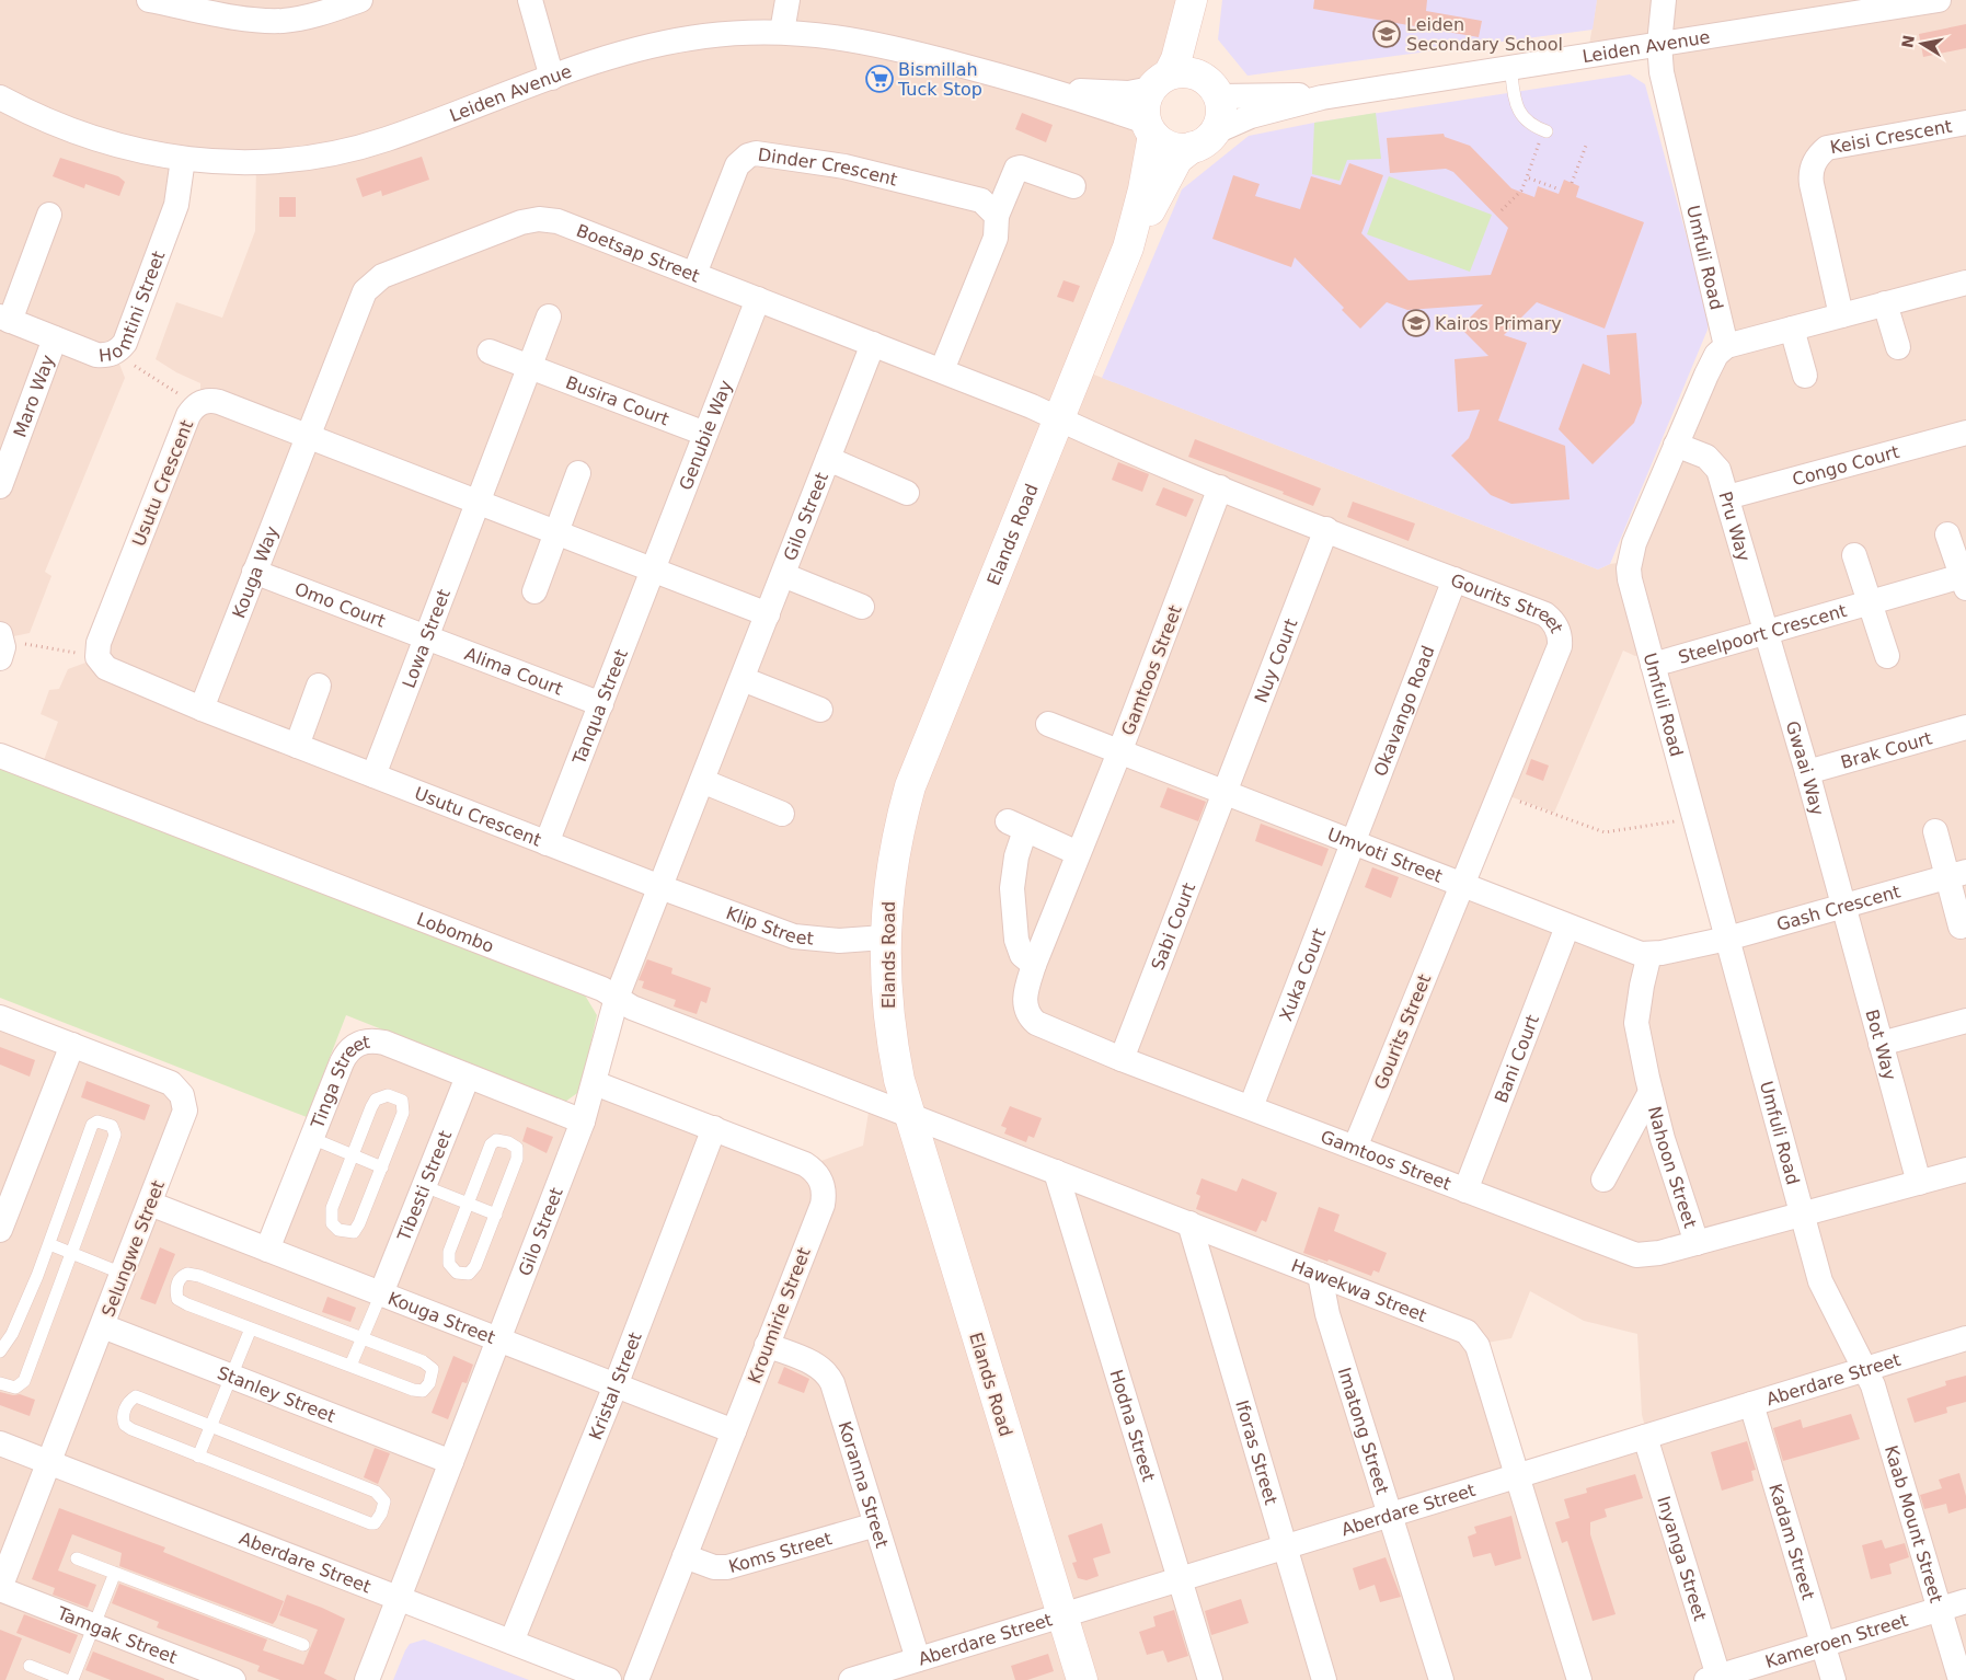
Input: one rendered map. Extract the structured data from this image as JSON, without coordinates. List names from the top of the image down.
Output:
{
  "streets": {
    "street": [
      "Leiden Avenue",
      "Keisi Crescent",
      "Dinder Crescent",
      "Boetsap Street",
      "Umfuli Road",
      "Homtini Street",
      "Maro Way",
      "Busira Court",
      "Genubie Way",
      "Congo Court",
      "Usutu Crescent",
      "Gilo Street",
      "Pru Way",
      "Elands Road",
      "Kouga Way",
      "Omo Court",
      "Gourits Street",
      "Steelpoort Crescent",
      "Lowa Street",
      "Nuy Court",
      "Gamtoos Street",
      "Alima Court",
      "Tanqua Street",
      "Okavango Road",
      "Brak Court",
      "Gwaai Way",
      "Umvoti Street",
      "Gash Crescent",
      "Klip Street",
      "Sabi Court",
      "Lobombo",
      "Xuka Court",
      "Bot Way",
      "Bani Court",
      "Tinga Street",
      "Nahoon Street",
      "Tibesti Street",
      "Selungwe Street",
      "Hawekwa Street",
      "Kroumirie Street",
      "Kouga Street",
      "Aberdare Street",
      "Kristal Street",
      "Stanley Street",
      "Hodna Street",
      "Imatong Street",
      "Iforas Street",
      "Koranna Street",
      "Kaab Mount Street",
      "Kadam Street",
      "Koms Street",
      "Inyanga Street",
      "Tamgak Street",
      "Kameroen Street"
    ]
  },
  "crossings": [
    ["Leiden Avenue", "Umfuli Road"],
    ["Leiden Avenue", "Homtini Street"],
    ["Leiden Avenue", "Elands Road"],
    ["Dinder Crescent", "Boetsap Street"],
    ["Boetsap Street", "Genubie Way"],
    ["Boetsap Street", "Usutu Crescent"],
    ["Boetsap Street", "Gilo Street"],
    ["Boetsap Street", "Elands Road"],
    ["Boetsap Street", "Kouga Way"],
    ["Boetsap Street", "Gourits Street"],
    ["Umfuli Road", "Pru Way"],
    ["Umfuli Road", "Steelpoort Crescent"],
    ["Umfuli Road", "Gamtoos Street"],
    ["Umfuli Road", "Umvoti Street"],
    ["Umfuli Road", "Gash Crescent"],
    ["Umfuli Road", "Aberdare Street"],
    ["Umfuli Road", "Kaab Mount Street"],
    ["Homtini Street", "Maro Way"],
    ["Busira Court", "Genubie Way"],
    ["Genubie Way", "Usutu Crescent"],
    ["Genubie Way", "Tanqua Street"],
    ["Congo Court", "Pru Way"],
    ["Usutu Crescent", "Gilo Street"],
    ["Usutu Crescent", "Kouga Way"],
    ["Usutu Crescent", "Lowa Street"],
    ["Usutu Crescent", "Tanqua Street"],
    ["Usutu Crescent", "Klip Street"],
    ["Gilo Street", "Klip Street"],
    ["Gilo Street", "Lobombo"],
    ["Gilo Street", "Tinga Street"],
    ["Gilo Street", "Kroumirie Street"],
    ["Gilo Street", "Kouga Street"],
    ["Gilo Street", "Aberdare Street"],
    ["Gilo Street", "Stanley Street"],
    ["Pru Way", "Steelpoort Crescent"],
    ["Pru Way", "Gwaai Way"],
    ["Elands Road", "Gourits Street"],
    ["Elands Road", "Klip Street"],
    ["Elands Road", "Lobombo"],
    ["Elands Road", "Hawekwa Street"],
    ["Elands Road", "Aberdare Street"],
    ["Kouga Way", "Omo Court"],
    ["Omo Court", "Lowa Street"],
    ["Omo Court", "Alima Court"],
    ["Gourits Street", "Nuy Court"],
    ["Gourits Street", "Gamtoos Street"],
    ["Gourits Street", "Okavango Road"],
    ["Gourits Street", "Umvoti Street"],
    ["Steelpoort Crescent", "Gwaai Way"],
    ["Lowa Street", "Alima Court"],
    ["Nuy Court", "Umvoti Street"],
    ["Nuy Court", "Sabi Court"],
    ["Gamtoos Street", "Umvoti Street"],
    ["Gamtoos Street", "Sabi Court"],
    ["Gamtoos Street", "Xuka Court"],
    ["Gamtoos Street", "Bani Court"],
    ["Gamtoos Street", "Nahoon Street"],
    ["Alima Court", "Tanqua Street"],
    ["Okavango Road", "Umvoti Street"],
    ["Okavango Road", "Xuka Court"],
    ["Brak Court", "Gwaai Way"],
    ["Gwaai Way", "Gash Crescent"],
    ["Gwaai Way", "Bot Way"],
    ["Umvoti Street", "Gash Crescent"],
    ["Umvoti Street", "Sabi Court"],
    ["Umvoti Street", "Xuka Court"],
    ["Umvoti Street", "Bani Court"],
    ["Umvoti Street", "Nahoon Street"],
    ["Gash Crescent", "Bot Way"],
    ["Lobombo", "Hawekwa Street"],
    ["Tinga Street", "Tibesti Street"],
    ["Tinga Street", "Kouga Street"],
    ["Tibesti Street", "Kouga Street"],
    ["Selungwe Street", "Kouga Street"],
    ["Selungwe Street", "Aberdare Street"],
    ["Selungwe Street", "Stanley Street"],
    ["Selungwe Street", "Tamgak Street"],
    ["Hawekwa Street", "Aberdare Street"],
    ["Hawekwa Street", "Hodna Street"],
    ["Hawekwa Street", "Imatong Street"],
    ["Hawekwa Street", "Iforas Street"],
    ["Kroumirie Street", "Kouga Street"],
    ["Kroumirie Street", "Kristal Street"],
    ["Kroumirie Street", "Koranna Street"],
    ["Kroumirie Street", "Koms Street"],
    ["Kouga Street", "Kristal Street"],
    ["Aberdare Street", "Kristal Street"],
    ["Aberdare Street", "Hodna Street"],
    ["Aberdare Street", "Imatong Street"],
    ["Aberdare Street", "Iforas Street"],
    ["Aberdare Street", "Koranna Street"],
    ["Aberdare Street", "Kaab Mount Street"],
    ["Aberdare Street", "Kadam Street"],
    ["Aberdare Street", "Inyanga Street"],
    ["Koranna Street", "Koms Street"],
    ["Kaab Mount Street", "Kameroen Street"],
    ["Kadam Street", "Kameroen Street"],
    ["Inyanga Street", "Kameroen Street"]
  ],
  "places": {
    "school or university": ["Leiden Secondary School", "Kairos Primary"],
    "supermarket": ["Bismillah Tuck Stop"]
  },
  "north": "left"
}
